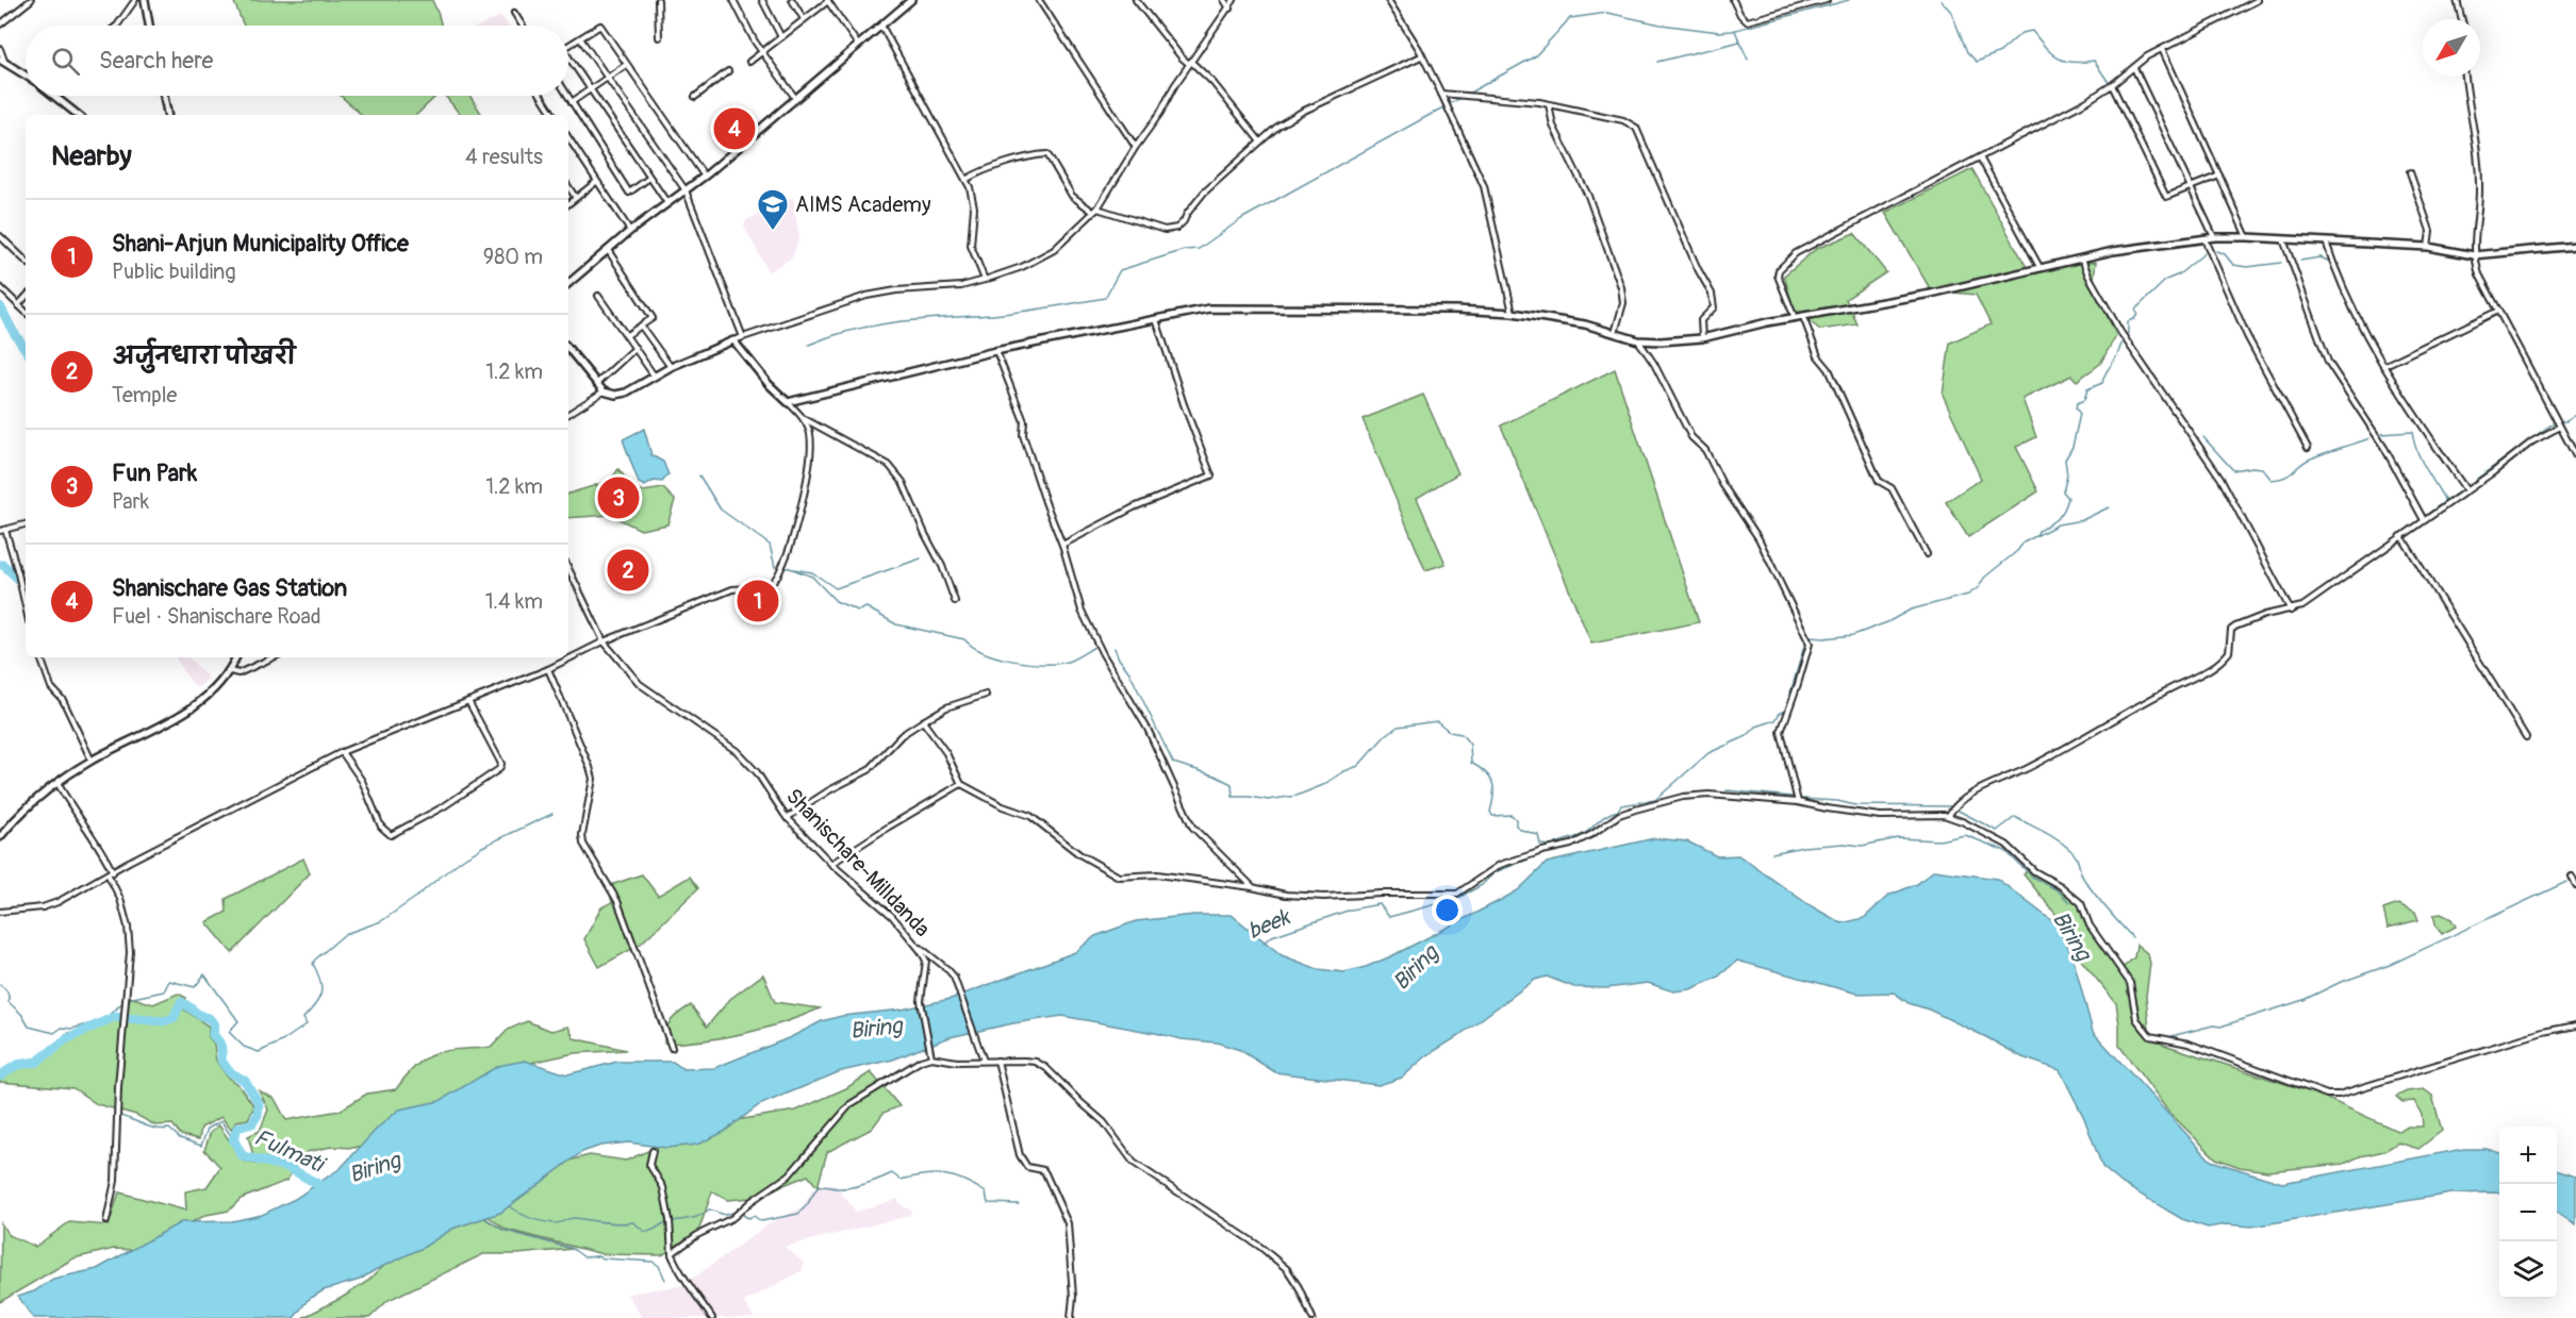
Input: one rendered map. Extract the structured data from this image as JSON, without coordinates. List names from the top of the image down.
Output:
{
  "streets": {
    "street": ["Shanischare-Milldanda"]
  },
  "water": ["beek", "Biring", "Fulmati"],
  "places": {
    "school or university": ["AIMS Academy"]
  },
  "north": "bottom left",
  "page": {
    "search": "Search here",
    "pins": [
      "4",
      "3",
      "2",
      "1"
    ],
    "heading": ["Nearby", "4 results"],
    "list": [
      {
        "mark": "1",
        "name": "Shani-Arjun Municipality Office",
        "note": "Public building",
        "value": "980 m"
      },
      {
        "mark": "2",
        "name": "अर्जुनधारा पोखरी",
        "note": "Temple",
        "value": "1.2 km"
      },
      {
        "mark": "3",
        "name": "Fun Park",
        "note": "Park",
        "value": "1.2 km"
      },
      {
        "mark": "4",
        "name": "Shanischare Gas Station",
        "note": "Fuel · Shanischare Road",
        "value": "1.4 km"
      }
    ],
    "map_buttons": ["+", "−"]
  }
}
